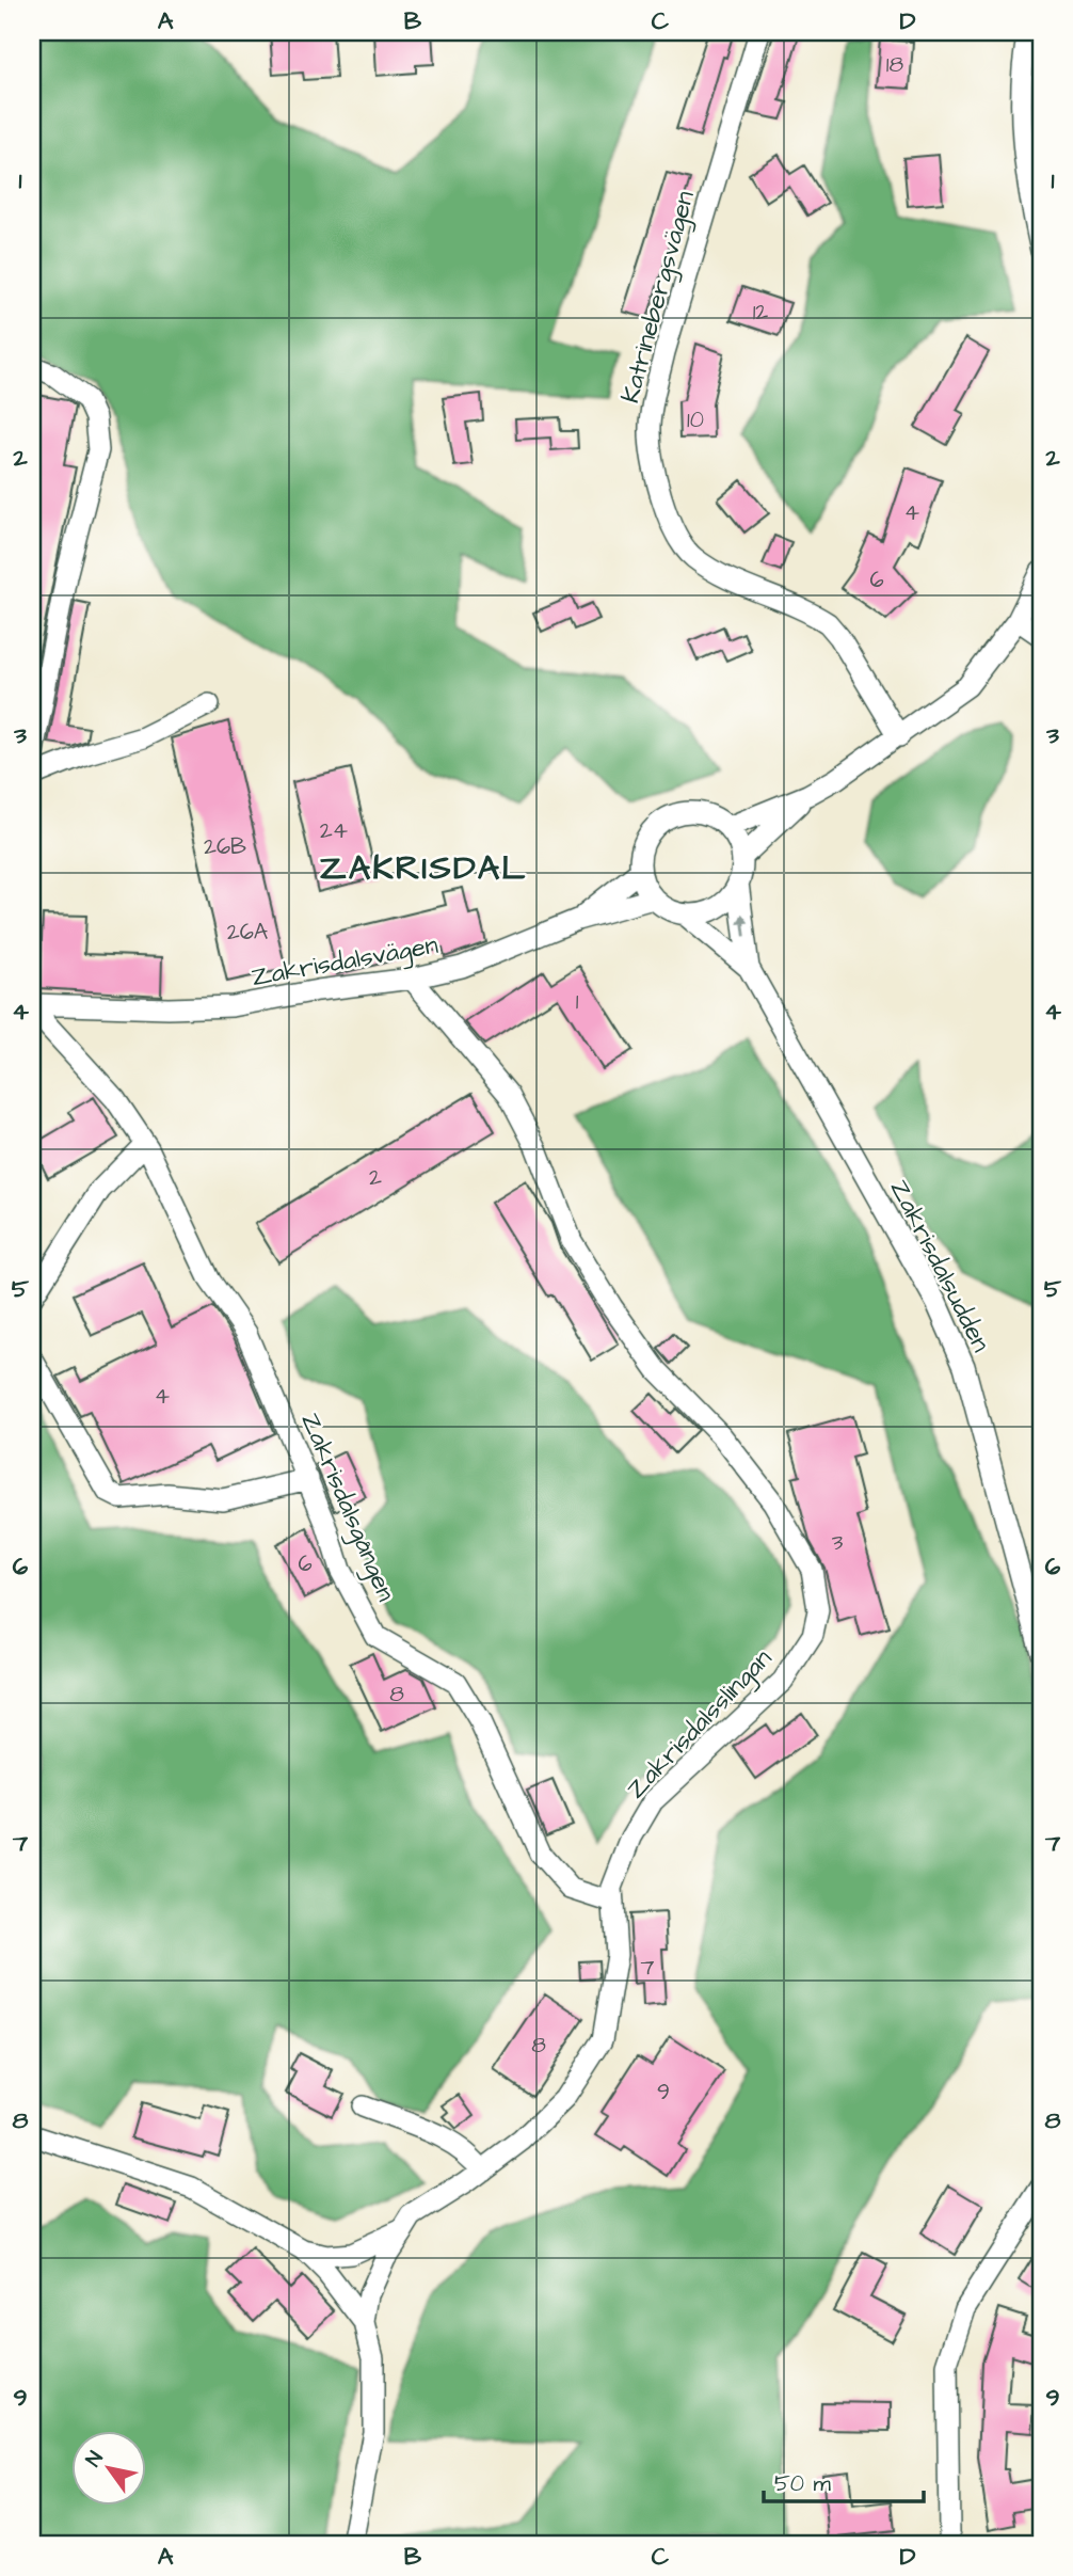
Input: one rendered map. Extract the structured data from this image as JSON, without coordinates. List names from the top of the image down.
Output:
{
  "streets": {
    "street": [
      "Katrinebergsvägen",
      "Zakrisdalsvägen",
      "Zakrisdalsudden",
      "Zakrisdalsgången",
      "Zakrisdalsslingan"
    ]
  },
  "crossings": [
    ["Zakrisdalsvägen", "Zakrisdalsudden"],
    ["Zakrisdalsvägen", "Zakrisdalsgången"],
    ["Zakrisdalsvägen", "Zakrisdalsslingan"],
    ["Zakrisdalsgången", "Zakrisdalsslingan"]
  ],
  "districts": ["ZAKRISDAL"],
  "house_numbers": [
    "18",
    "12",
    "10",
    "4",
    "6",
    "24",
    "26B",
    "26A",
    "1",
    "2",
    "4",
    "3",
    "6",
    "8",
    "7",
    "8",
    "9"
  ],
  "scale_bar": "50 m",
  "north": "top left",
  "grid": {
    "columns": [
      "A",
      "B",
      "C",
      "D"
    ],
    "rows": [
      "1",
      "2",
      "3",
      "4",
      "5",
      "6",
      "7",
      "8",
      "9"
    ]
  }
}
